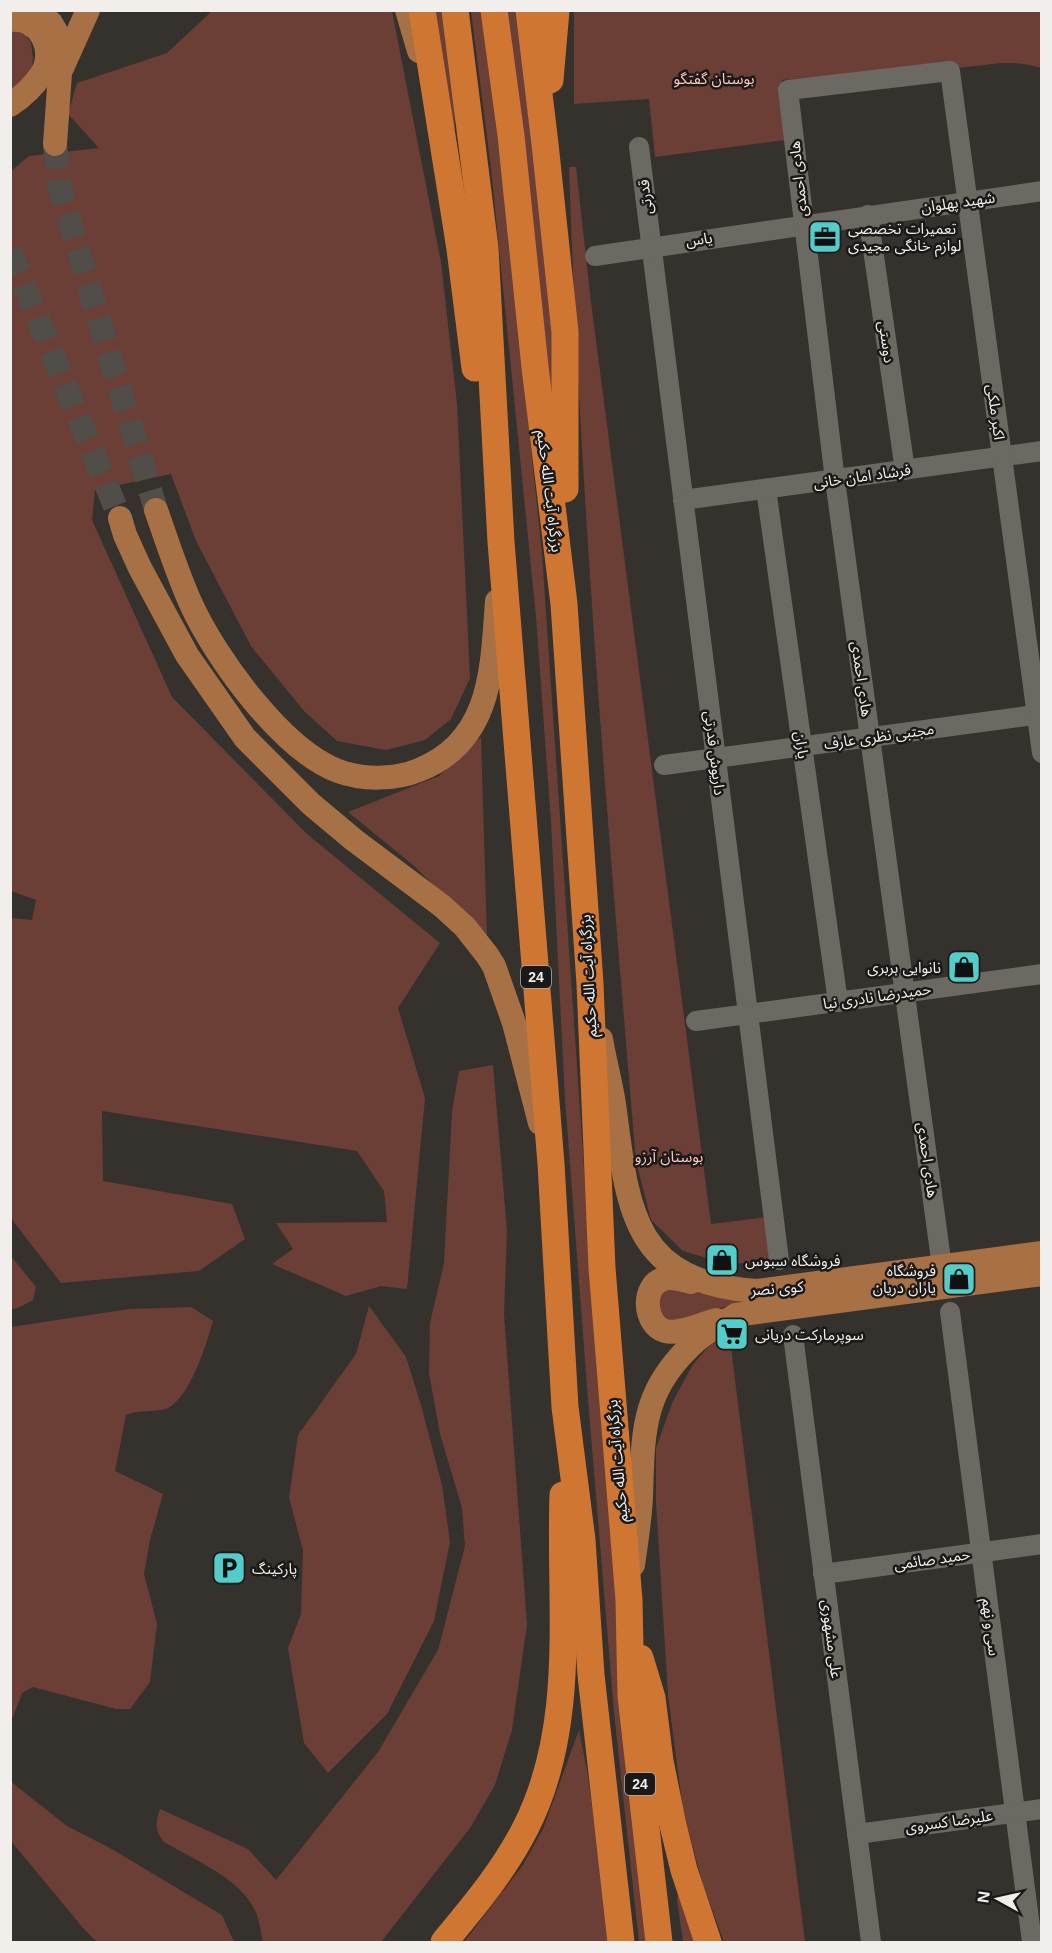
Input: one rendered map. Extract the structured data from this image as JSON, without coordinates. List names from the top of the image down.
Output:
{
  "streets": {
    "highway": ["بزرگراه آیت الله حکیم", "24"],
    "main road": ["کوی نصر"],
    "street": [
      "هادی احمدی",
      "قدرتی",
      "شهید پهلوان",
      "یاس",
      "دوستی",
      "اکبر ملکی",
      "فرشاد امان خانی",
      "مجتبی نظری عارف",
      "یاران",
      "داریوش قدرتی",
      "حمیدرضا نادری نیا",
      "حمید صائمی",
      "سی و نهم",
      "علی مشهوری",
      "علیرضا کسروی"
    ]
  },
  "crossings": [
    ["هادی احمدی", "شهید پهلوان"],
    ["هادی احمدی", "یاس"],
    ["هادی احمدی", "اکبر ملکی"],
    ["هادی احمدی", "فرشاد امان خانی"],
    ["هادی احمدی", "مجتبی نظری عارف"],
    ["هادی احمدی", "حمیدرضا نادری نیا"],
    ["هادی احمدی", "کوی نصر"],
    ["قدرتی", "یاس"],
    ["قدرتی", "داریوش قدرتی"],
    ["شهید پهلوان", "یاس"],
    ["شهید پهلوان", "دوستی"],
    ["شهید پهلوان", "اکبر ملکی"],
    ["یاس", "داریوش قدرتی"],
    ["دوستی", "فرشاد امان خانی"],
    ["اکبر ملکی", "فرشاد امان خانی"],
    ["اکبر ملکی", "مجتبی نظری عارف"],
    ["فرشاد امان خانی", "یاران"],
    ["فرشاد امان خانی", "داریوش قدرتی"],
    ["بزرگراه آیت الله حکیم", "کوی نصر"],
    ["مجتبی نظری عارف", "یاران"],
    ["مجتبی نظری عارف", "داریوش قدرتی"],
    ["یاران", "حمیدرضا نادری نیا"],
    ["داریوش قدرتی", "حمیدرضا نادری نیا"],
    ["حمید صائمی", "سی و نهم"],
    ["حمید صائمی", "علی مشهوری"],
    ["سی و نهم", "علیرضا کسروی"],
    ["علی مشهوری", "علیرضا کسروی"]
  ],
  "parks": ["بوستان گفتگو", "بوستان آرزو"],
  "places": {
    "office": ["تعمیرات تخصصی لوازم خانگی مجیدی"],
    "shop": ["نانوایی بربری", "فروشگاه سبوس", "فروشگاه یاران دریان"],
    "supermarket": ["سوپرمارکت دریانی"],
    "parking": ["پارکینگ"]
  },
  "north": "left"
}
